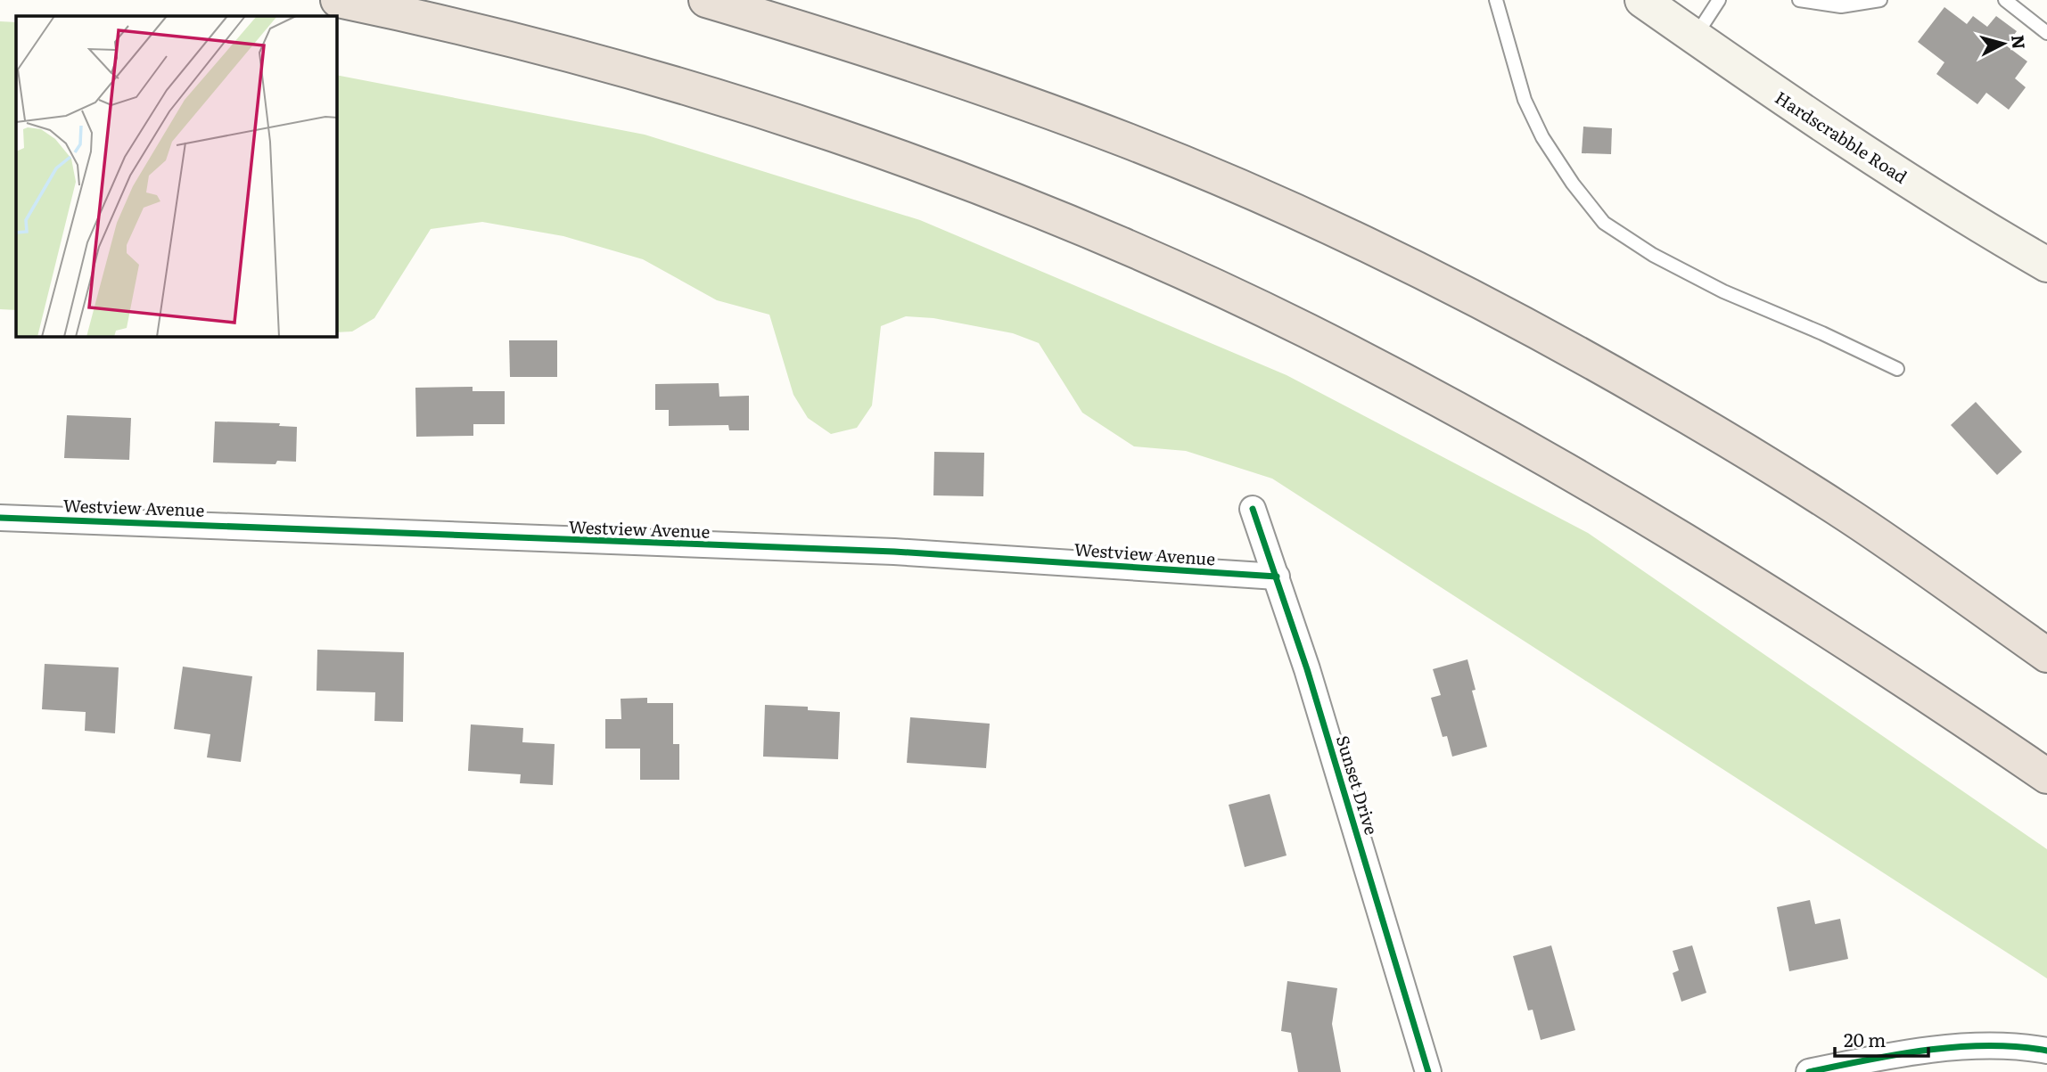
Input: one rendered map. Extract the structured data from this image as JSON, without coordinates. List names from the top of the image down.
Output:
{
  "streets": {
    "main road": ["Hardscrabble Road"],
    "street": ["Westview Avenue", "Sunset Drive"]
  },
  "crossings": [
    ["Westview Avenue", "Sunset Drive"]
  ],
  "scale_bar": "20 m",
  "north": "right"
}
